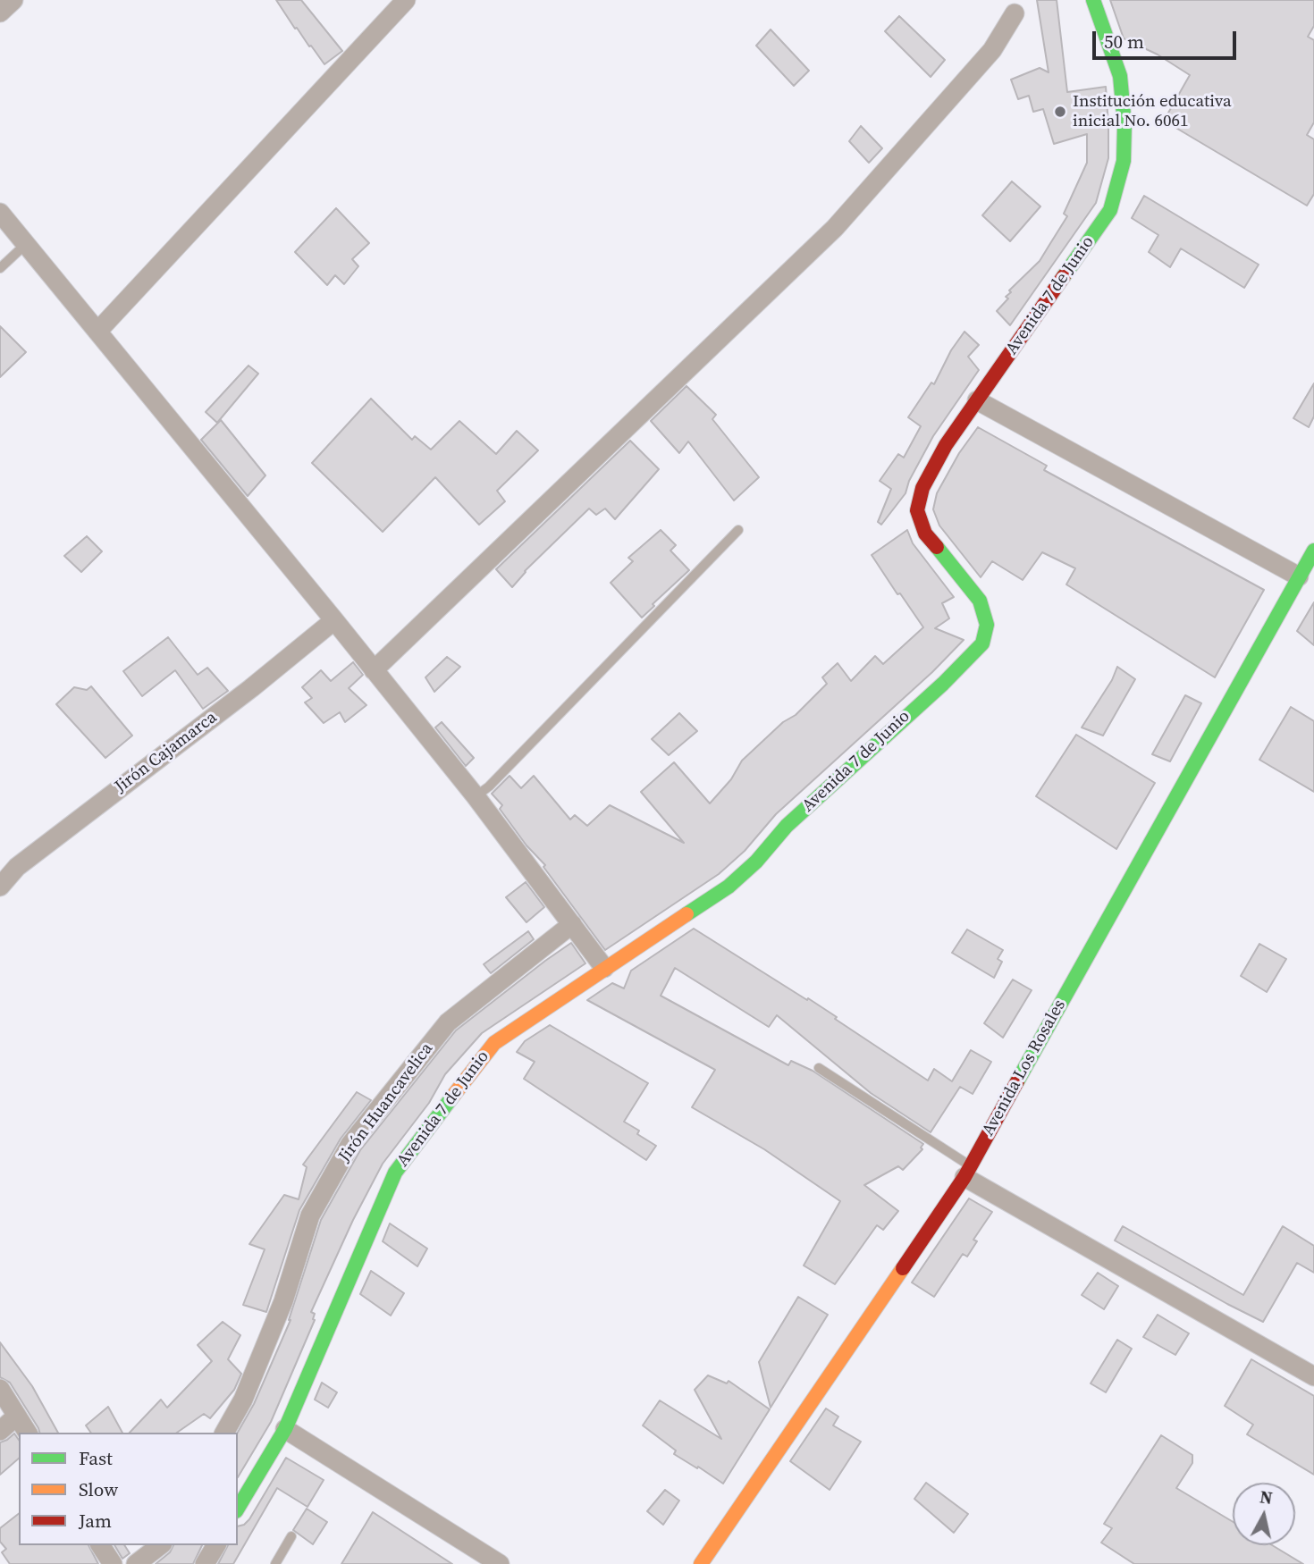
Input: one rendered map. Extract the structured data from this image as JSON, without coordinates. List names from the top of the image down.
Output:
{
  "streets": {
    "street": [
      "Avenida 7 de Junio",
      "Jirón Cajamarca",
      "Avenida Los Rosales",
      "Jirón Huancavelica"
    ]
  },
  "places": ["Institución educativa inicial No. 6061"],
  "legend": ["Fast", "Slow", "Jam"],
  "scale_bar": "50 m",
  "north": "top"
}
